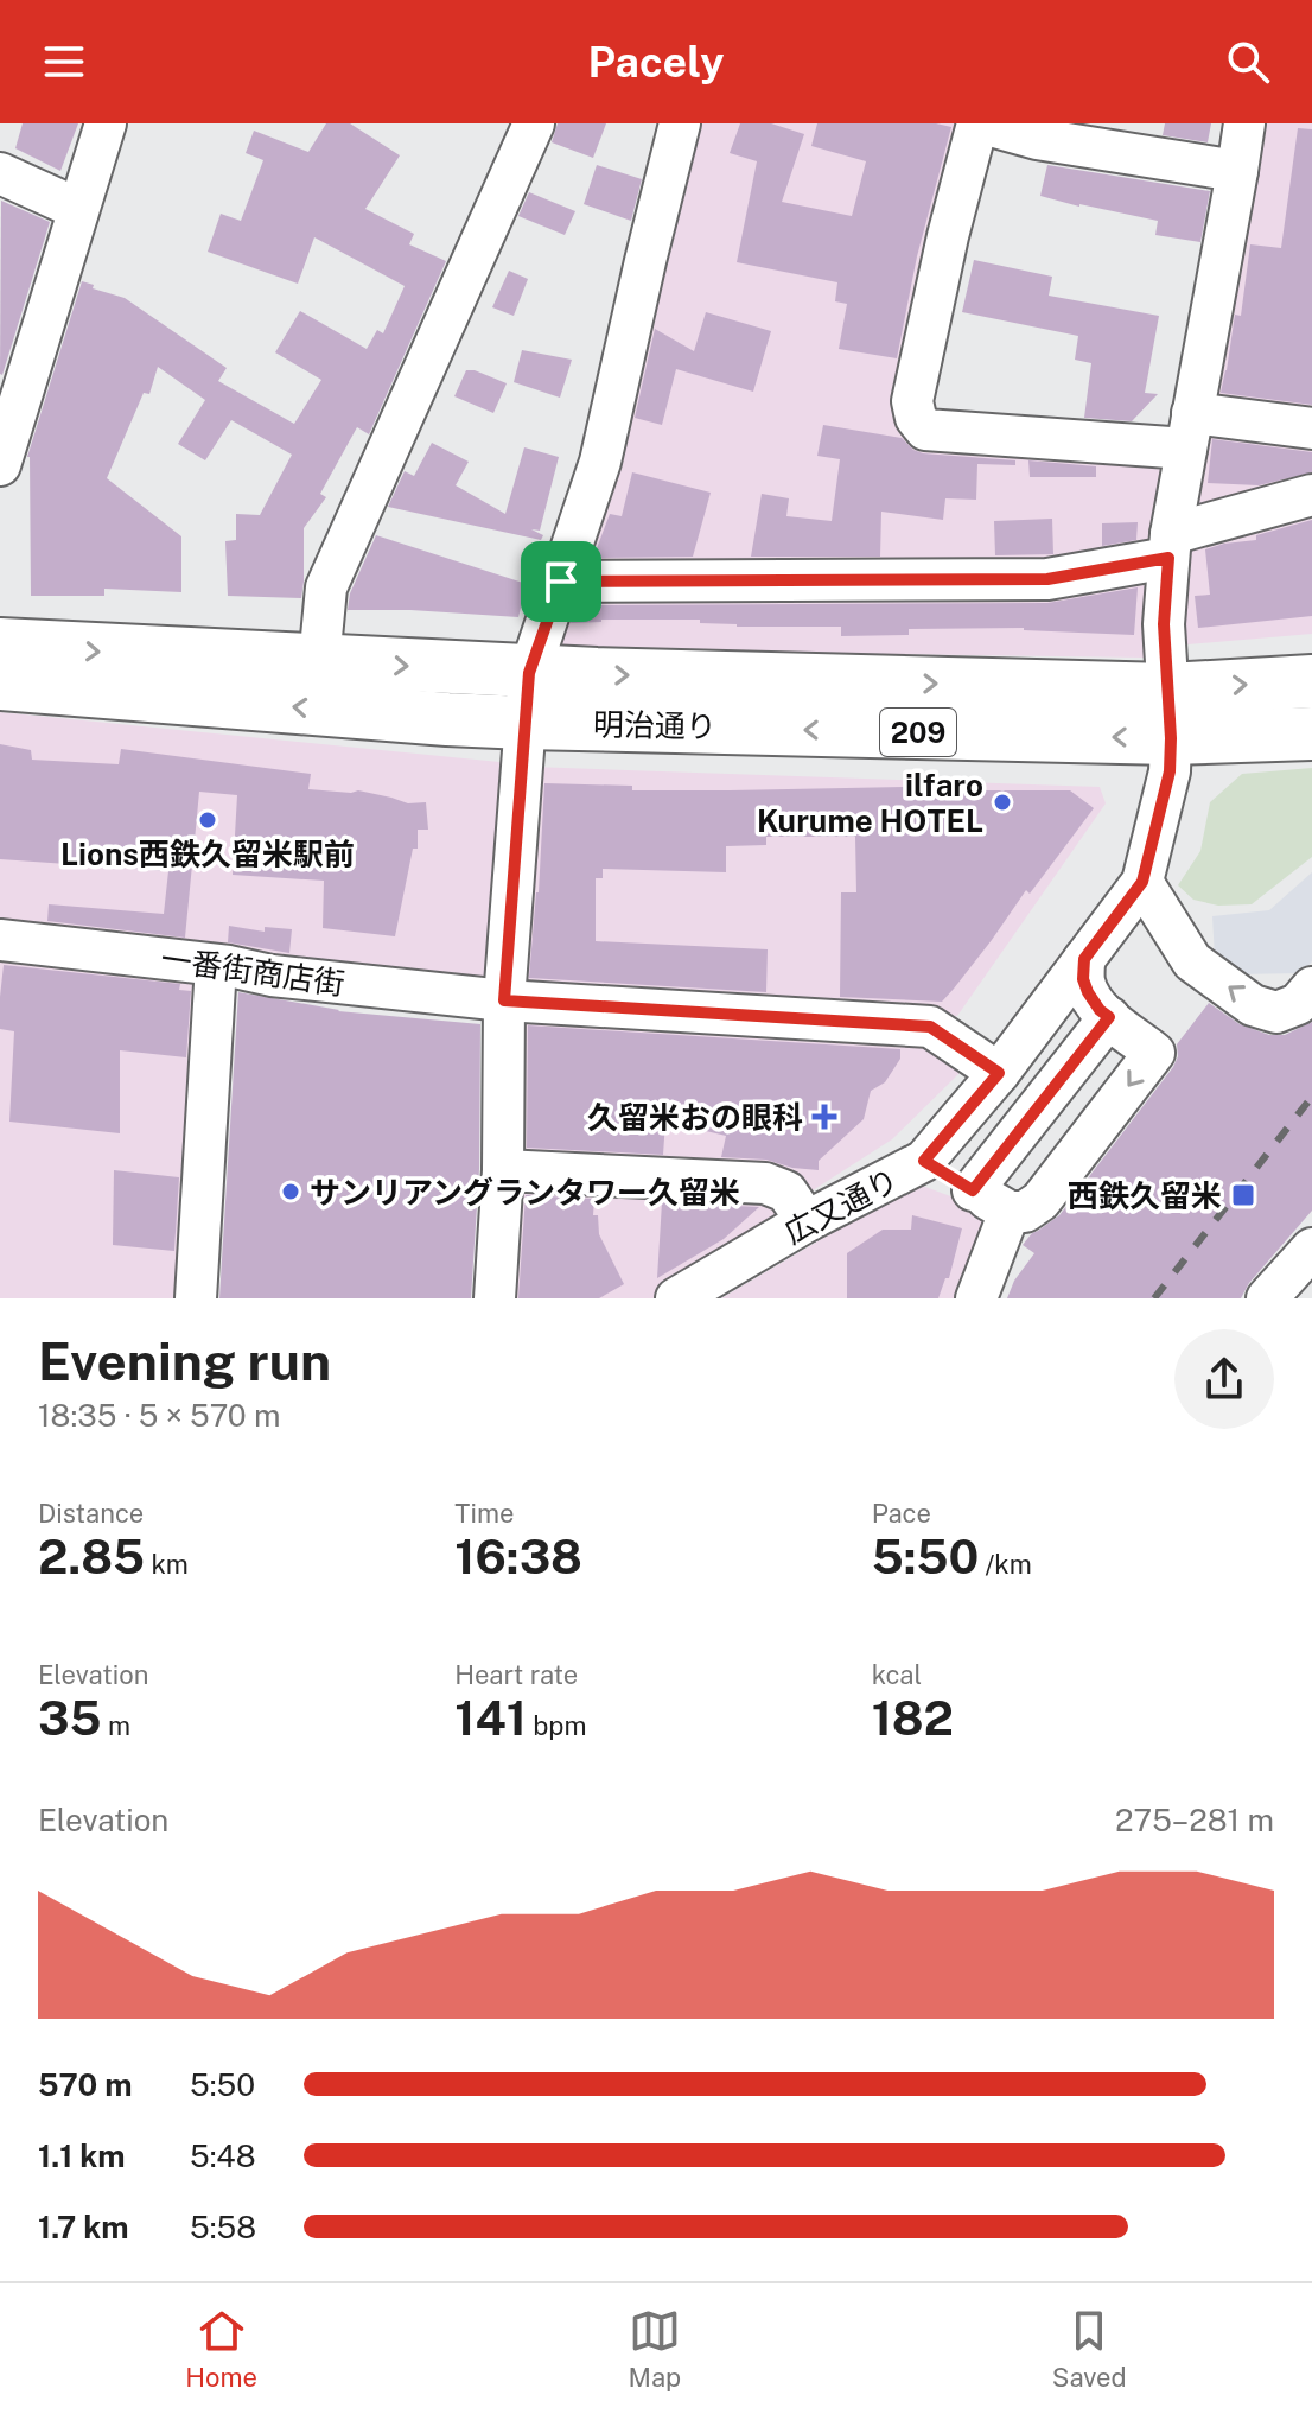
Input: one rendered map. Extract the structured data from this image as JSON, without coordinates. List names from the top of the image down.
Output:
{
  "streets": {
    "highway": ["明治通り", "209"],
    "street": ["一番街商店街", "広又通り"]
  },
  "crossings": [
    ["明治通り", "広又通り"],
    ["一番街商店街", "広又通り"]
  ],
  "places": {
    "other": ["ilfaro Kurume HOTEL", "Lions西鉄久留米駅前", "サンリアングランタワー久留米"],
    "health": ["久留米おの眼科"],
    "transit": ["西鉄久留米"]
  },
  "page": {
    "header": "Pacely",
    "heading": ["Evening run", "18:35 · 5 × 570 m"],
    "stats": [
      ["Distance", "2.85 km"],
      ["Time", "16:38"],
      ["Pace", "5:50 /km"],
      ["Elevation", "35 m"],
      ["Heart rate", "141 bpm"],
      ["kcal", "182"]
    ],
    "chart": ["Elevation", "275–281 m"],
    "list": [
      {
        "name": "570 m",
        "note": "5:50"
      },
      {
        "name": "1.1 km",
        "note": "5:48"
      },
      {
        "name": "1.7 km",
        "note": "5:58"
      }
    ],
    "tabs": ["Home", "Map", "Saved"]
  }
}
